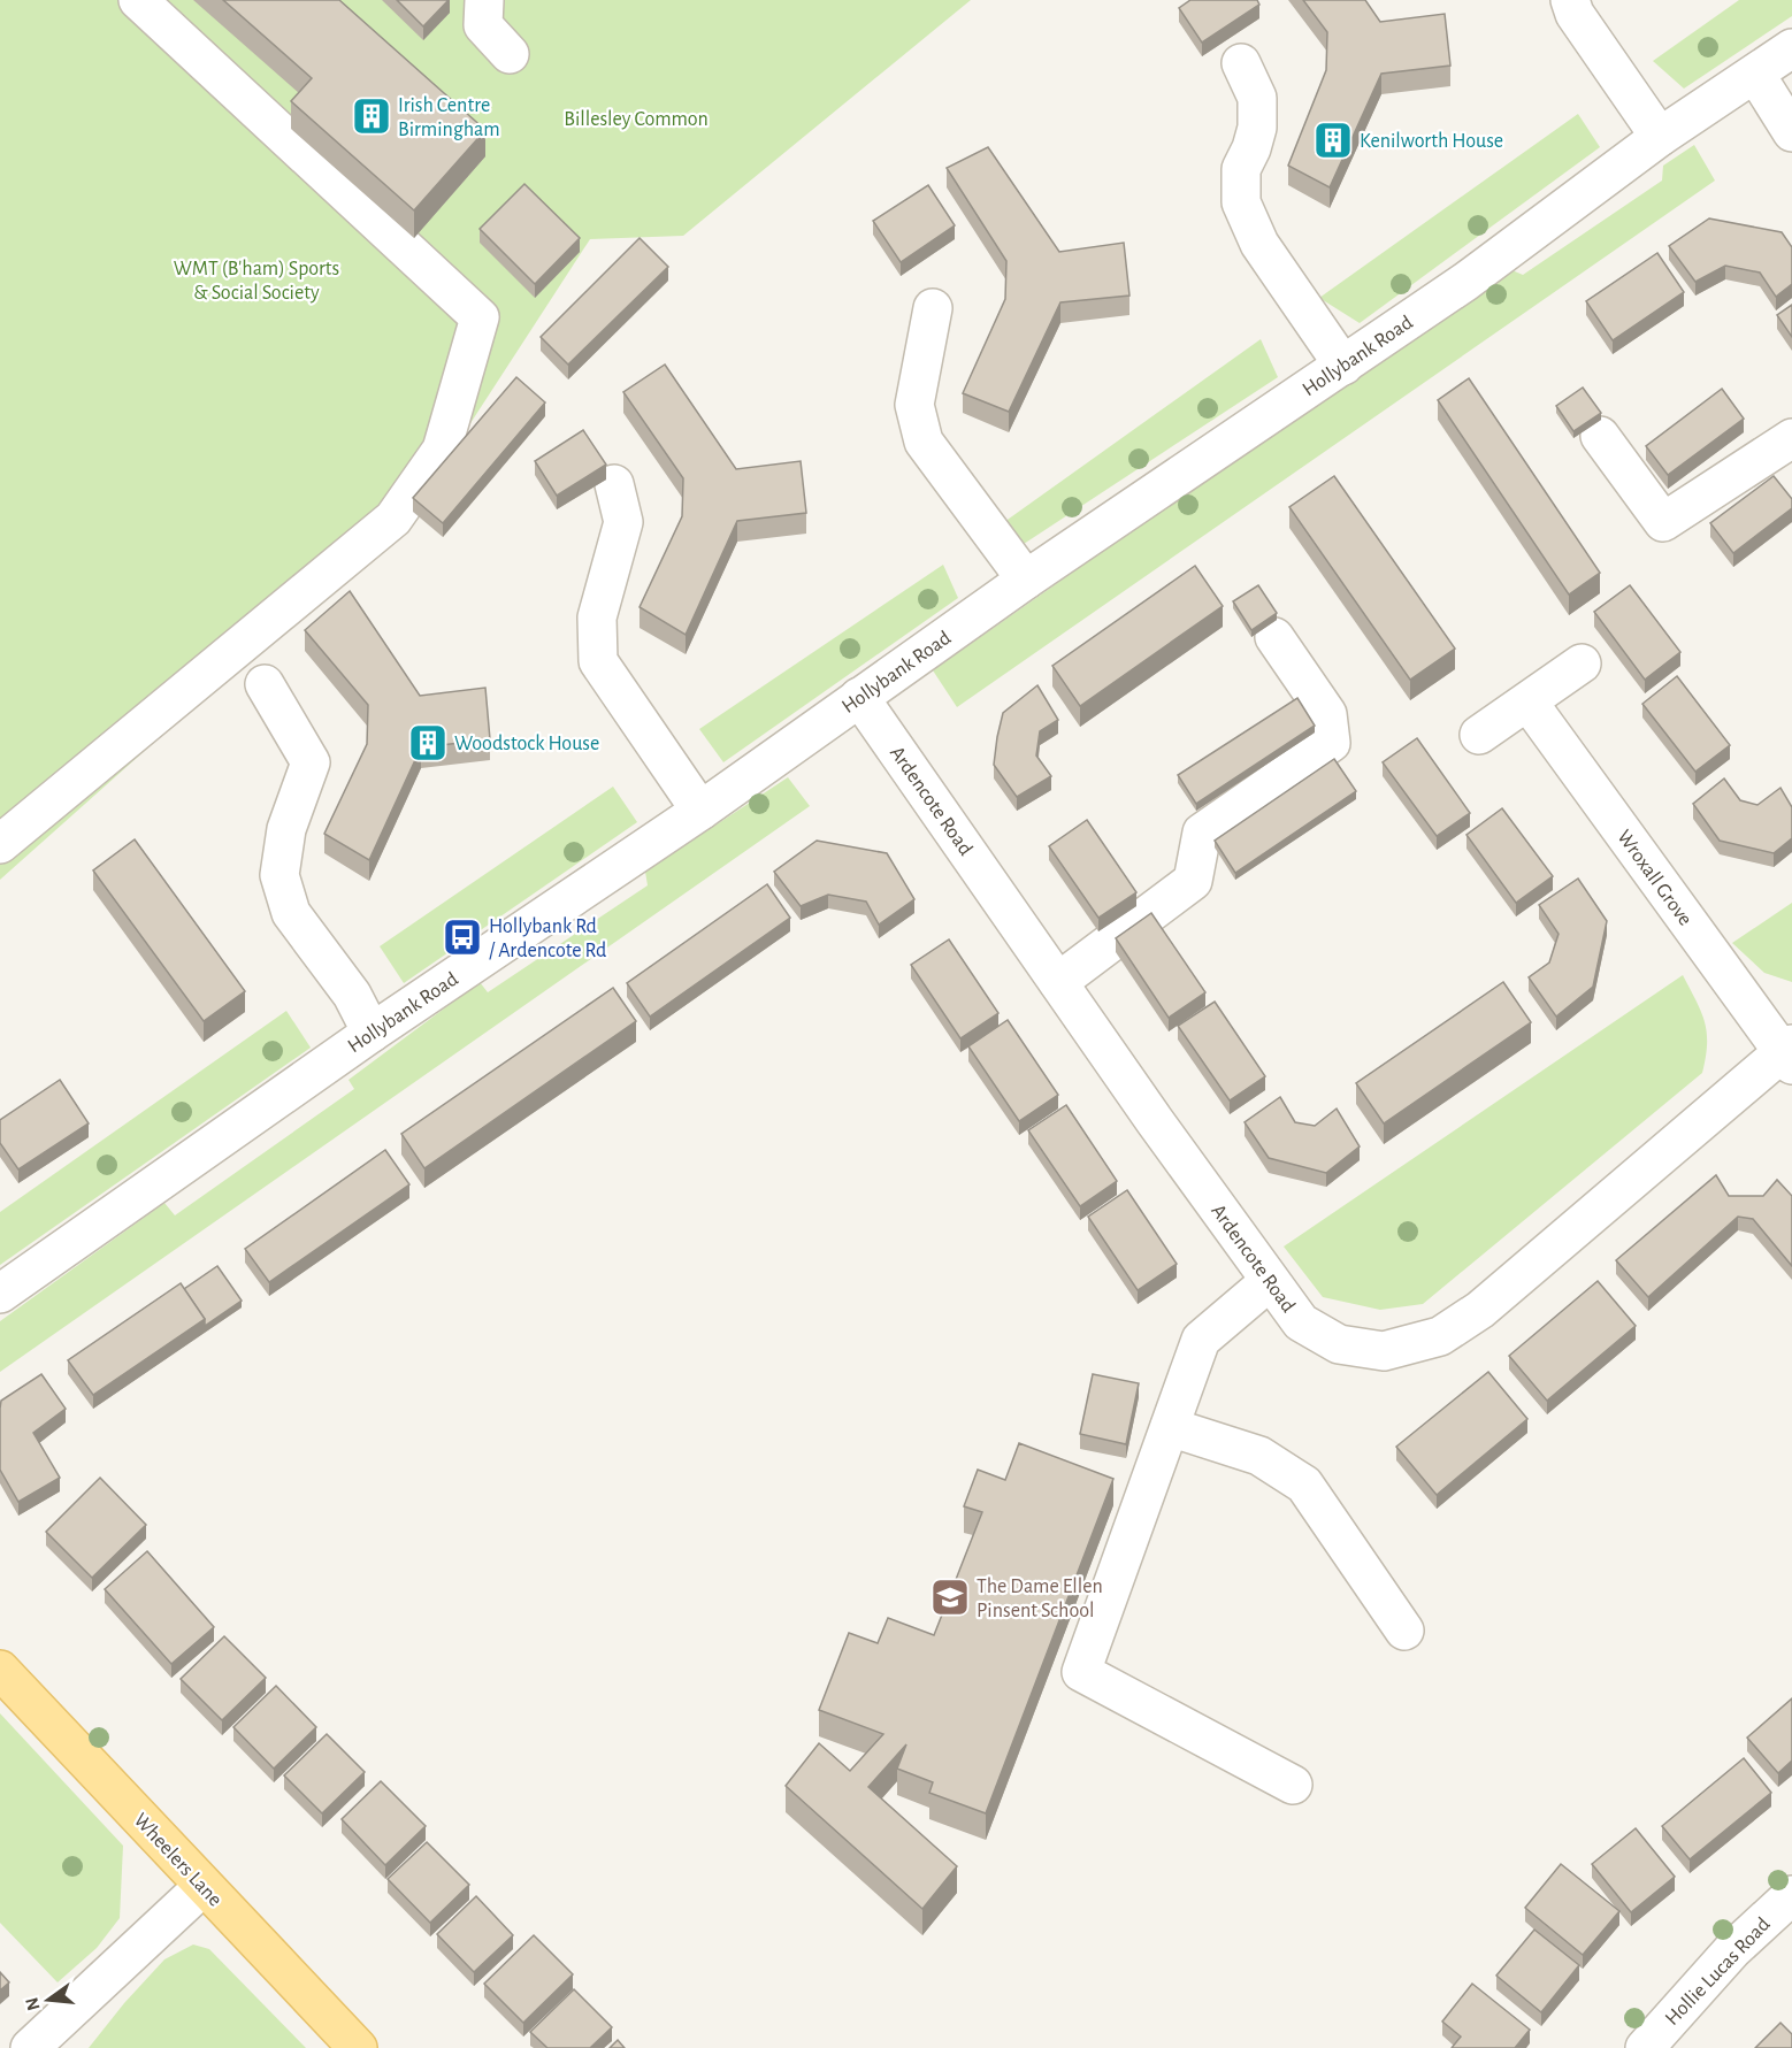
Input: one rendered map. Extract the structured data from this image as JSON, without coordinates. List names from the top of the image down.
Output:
{
  "streets": {
    "main road": ["Wheelers Lane"],
    "street": [
      "Hollybank Road",
      "Ardencote Road",
      "Wroxall Grove",
      "Hollie Lucas Road"
    ]
  },
  "crossings": [
    ["Hollybank Road", "Ardencote Road"],
    ["Ardencote Road", "Wroxall Grove"]
  ],
  "parks": ["Billesley Common", "WMT (B'ham) Sports & Social Society"],
  "places": {
    "building": ["Irish Centre Birmingham", "Kenilworth House", "Woodstock House"],
    "bus stop": ["Hollybank Rd / Ardencote Rd"],
    "school or university": ["The Dame Ellen Pinsent School"]
  },
  "north": "left"
}
